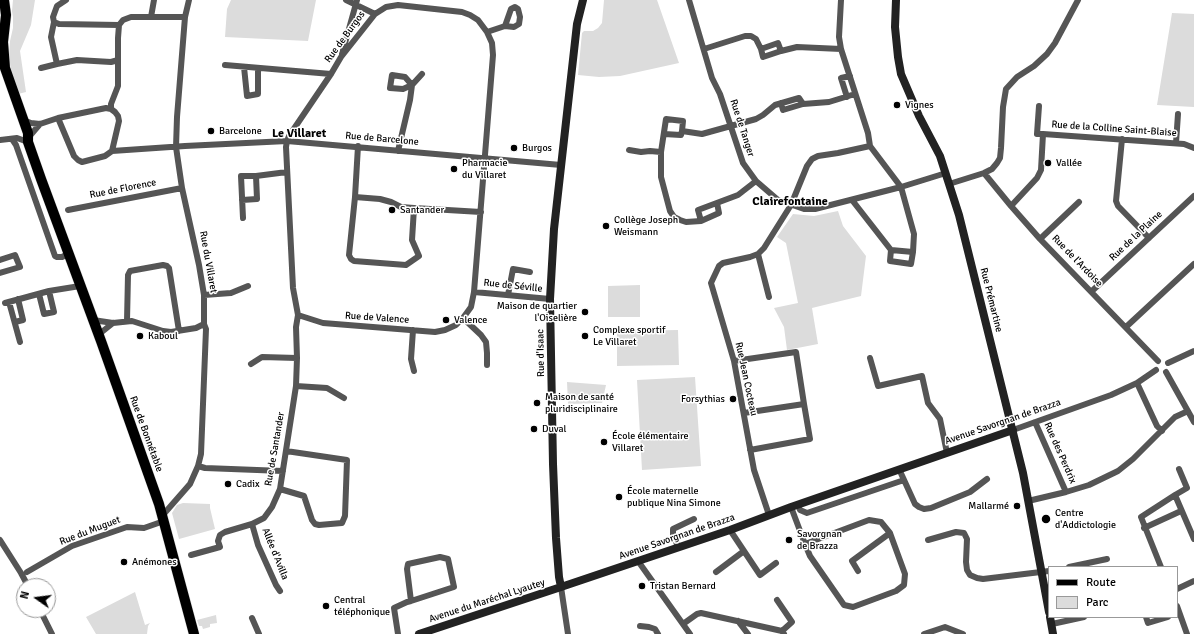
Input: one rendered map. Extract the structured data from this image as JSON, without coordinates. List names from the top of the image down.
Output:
{
  "streets": {
    "main road": ["Rue de Bonnétable"],
    "street": [
      "Rue de Burgos",
      "Rue de Tanger",
      "Rue de la Colline Saint-Blaise",
      "Rue de Barcelone",
      "Rue de Florence",
      "Rue de la Plaine",
      "Rue de l'Ardoise",
      "Rue du Villaret",
      "Rue de Séville",
      "Rue Prémartine",
      "Rue de Valence",
      "Rue d'Isaac",
      "Rue Jean Cocteau",
      "Avenue Savorgnan de Brazza",
      "Rue de Santander",
      "Rue des Perdrix",
      "Rue du Muguet",
      "Allée d'Avilla",
      "Avenue du Maréchal Lyautey"
    ]
  },
  "crossings": [
    ["Rue de Burgos", "Rue de Barcelone"],
    ["Rue de Burgos", "Rue de Valence"],
    ["Rue de Tanger", "Rue Prémartine"],
    ["Rue de la Colline Saint-Blaise", "Rue de l'Ardoise"],
    ["Rue de Barcelone", "Rue du Villaret"],
    ["Rue de Barcelone", "Rue de Valence"],
    ["Rue de Barcelone", "Rue d'Isaac"],
    ["Rue de Florence", "Rue du Villaret"],
    ["Rue de la Plaine", "Rue de l'Ardoise"],
    ["Rue de l'Ardoise", "Avenue Savorgnan de Brazza"],
    ["Rue du Villaret", "Rue de Bonnétable"],
    ["Rue du Villaret", "Rue du Muguet"],
    ["Rue de Séville", "Rue de Valence"],
    ["Rue de Séville", "Rue d'Isaac"],
    ["Rue Prémartine", "Avenue Savorgnan de Brazza"],
    ["Rue de Valence", "Rue de Santander"],
    ["Rue d'Isaac", "Avenue Savorgnan de Brazza"],
    ["Rue d'Isaac", "Avenue du Maréchal Lyautey"],
    ["Rue Jean Cocteau", "Avenue Savorgnan de Brazza"],
    ["Avenue Savorgnan de Brazza", "Rue des Perdrix"],
    ["Avenue Savorgnan de Brazza", "Avenue du Maréchal Lyautey"],
    ["Rue de Bonnétable", "Rue du Muguet"],
    ["Rue de Santander", "Allée d'Avilla"]
  ],
  "districts": ["Le Villaret", "Clairefontaine"],
  "places": [
    "Vignes",
    "Barcelone",
    "Burgos",
    "Vallée",
    "Pharmacie du Villaret",
    "Santander",
    "Collège Joseph Weismann",
    "Maison de quartier l'Oiselière",
    "Valence",
    "Kaboul",
    "Complexe sportif Le Villaret",
    "Forsythias",
    "Maison de santé pluridisciplinaire",
    "Duval",
    "École élémentaire Villaret",
    "Cadix",
    "École maternelle publique Nina Simone",
    "Mallarmé",
    "Centre d'Addictologie",
    "Savorgnan de Brazza",
    "Anémones",
    "Tristan Bernard",
    "Central téléphonique"
  ],
  "legend": ["Route", "Parc"],
  "north": "left"
}
